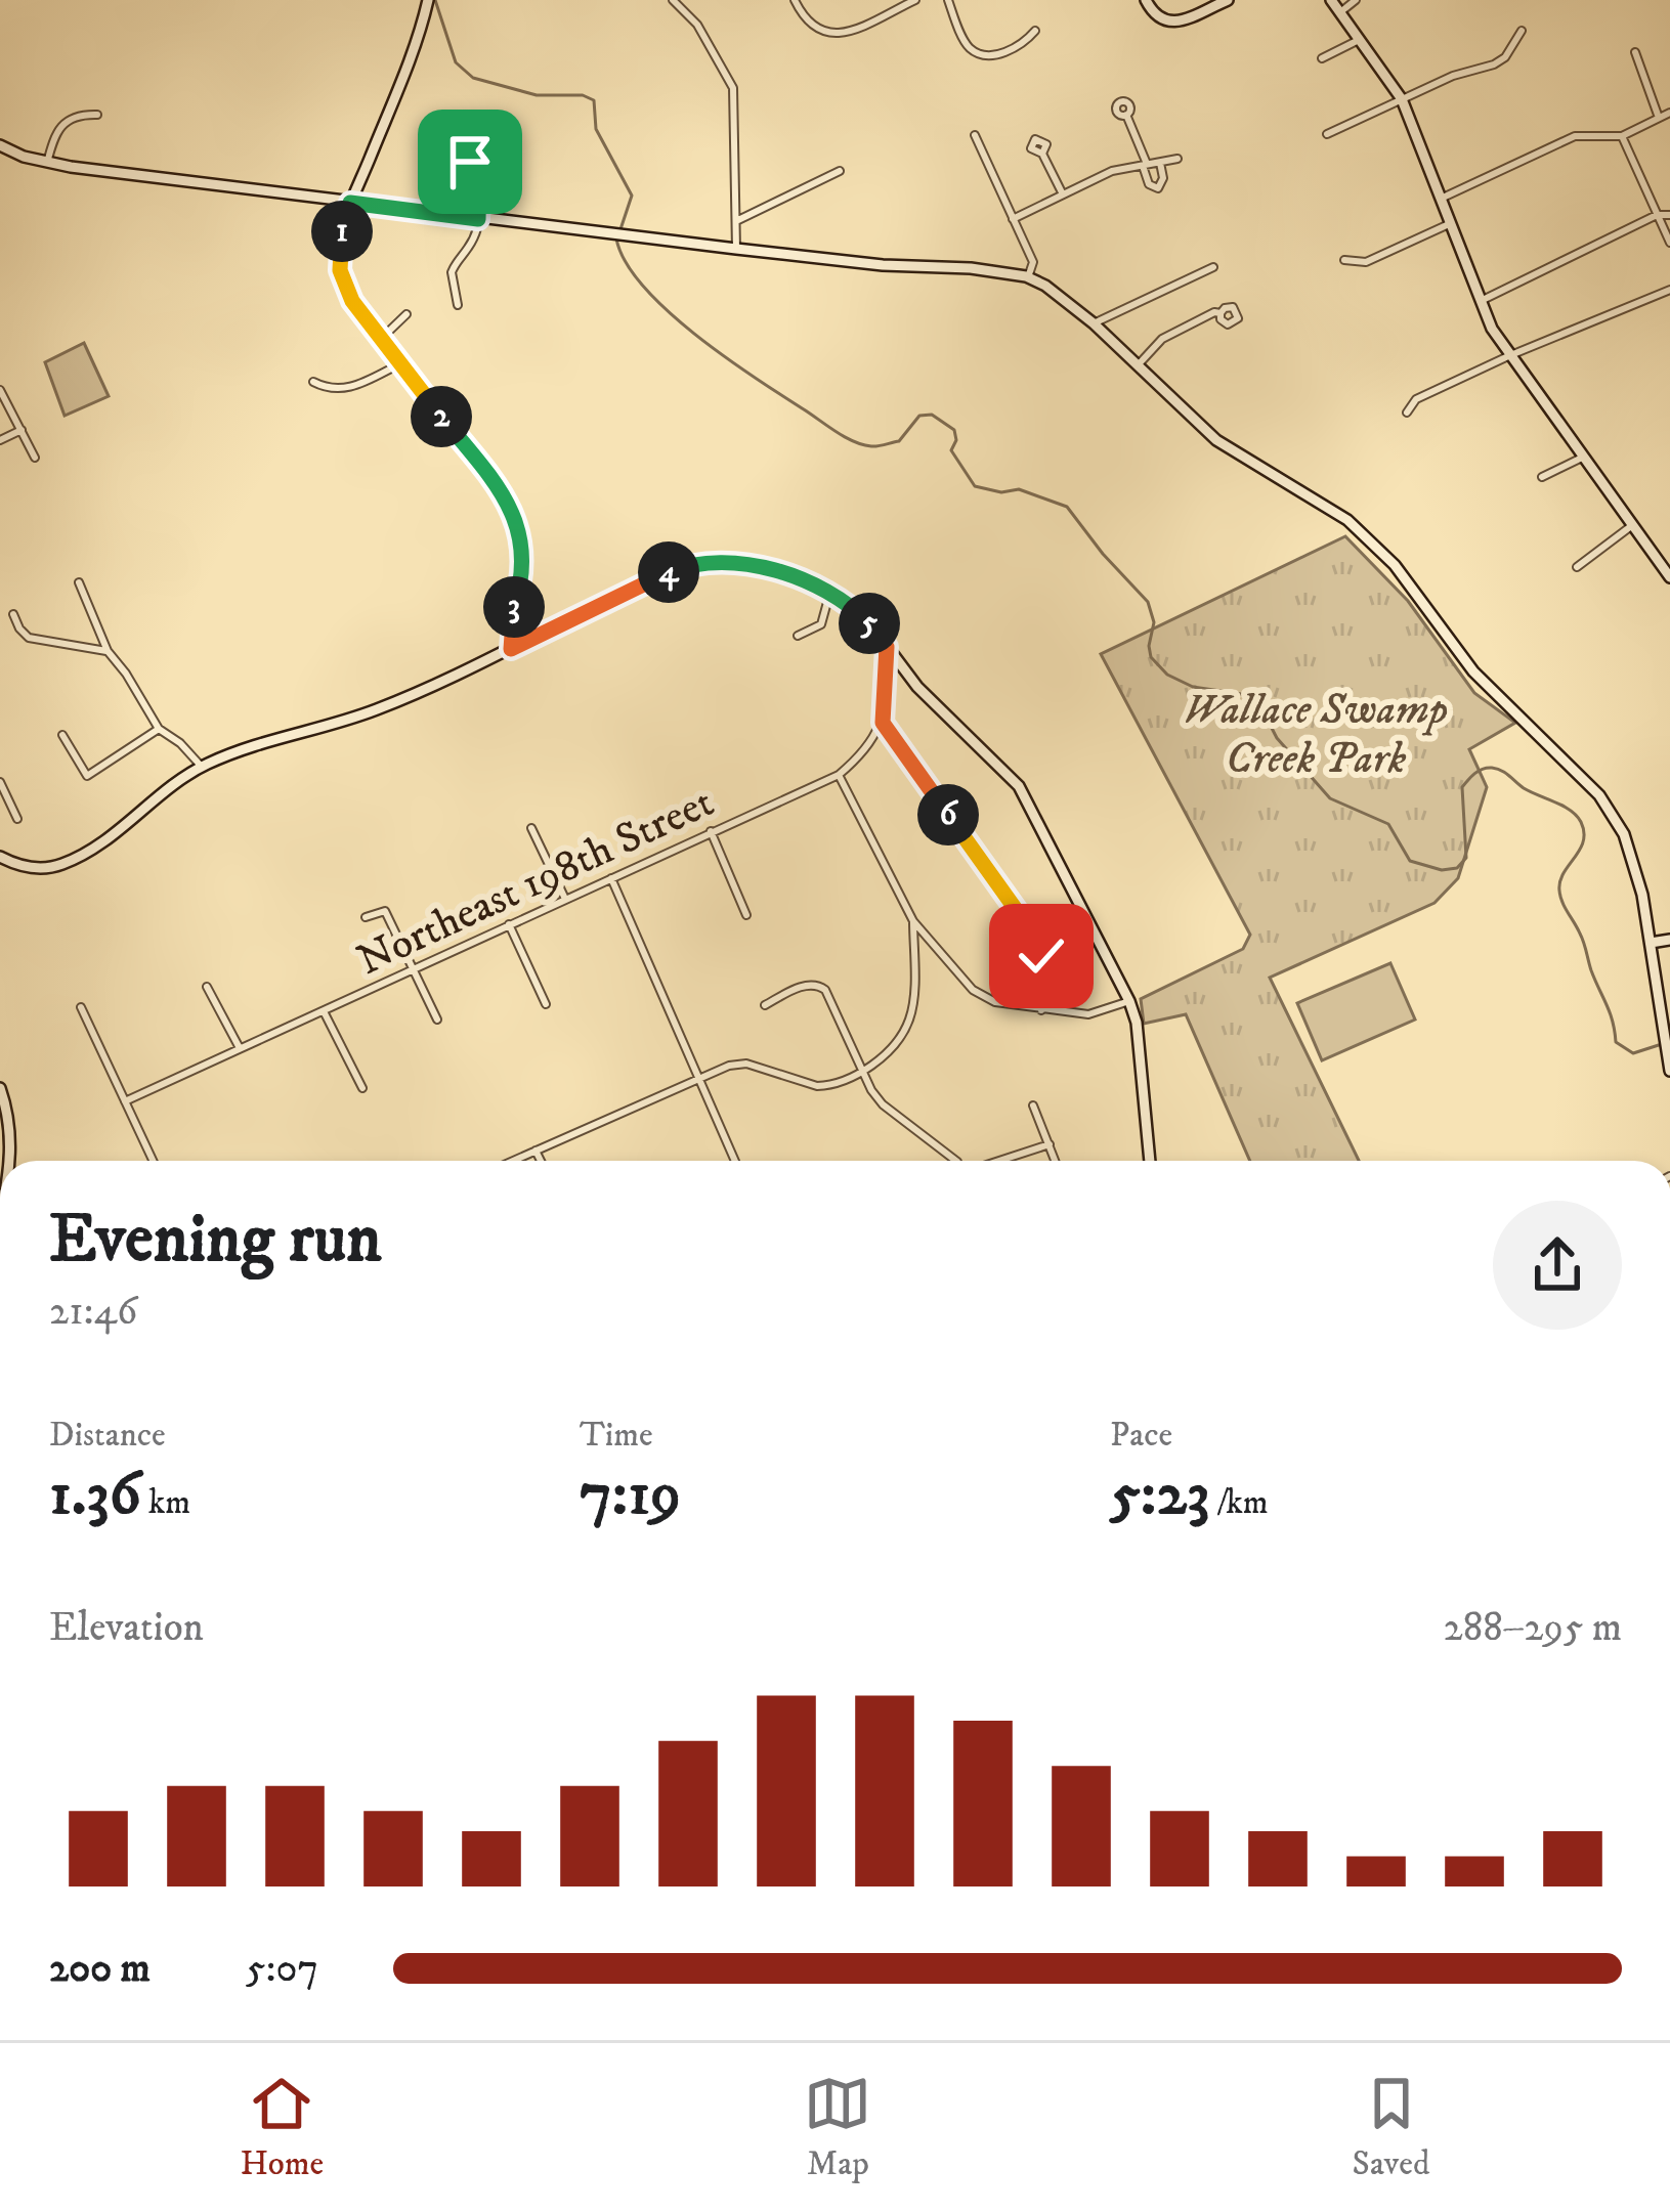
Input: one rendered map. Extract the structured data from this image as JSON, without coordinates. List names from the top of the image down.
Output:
{
  "streets": {
    "street": ["Northeast 198th Street"]
  },
  "parks": ["Wallace Swamp Creek Park"],
  "page": {
    "pins": [
      "1",
      "2",
      "4",
      "3",
      "5",
      "6"
    ],
    "heading": ["Evening run", "21:46"],
    "stats": [
      ["Distance", "1.36 km"],
      ["Time", "7:19"],
      ["Pace", "5:23 /km"]
    ],
    "chart": ["Elevation", "288–295 m"],
    "list": [
      {
        "name": "200 m",
        "note": "5:07"
      }
    ],
    "tabs": ["Home", "Map", "Saved"]
  }
}
